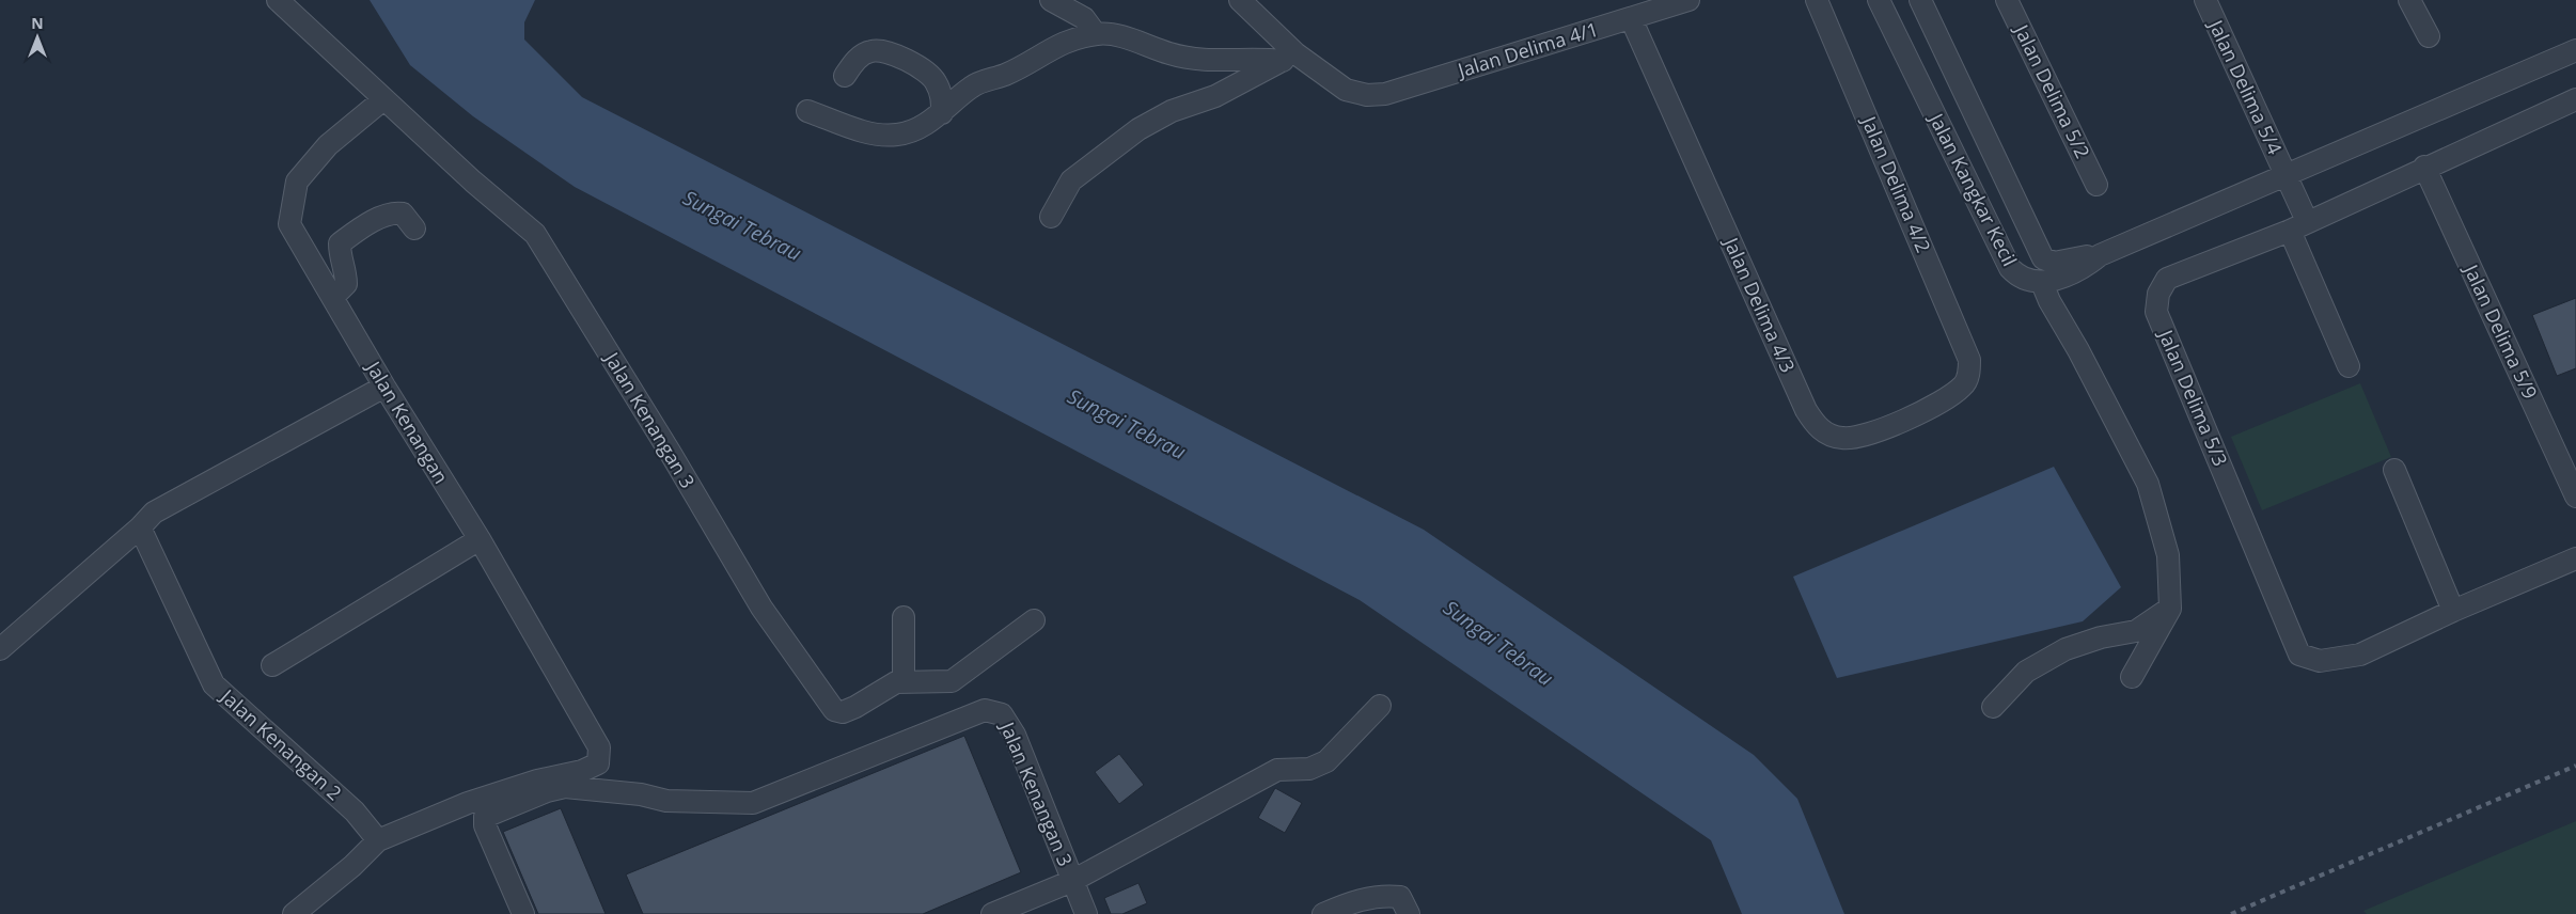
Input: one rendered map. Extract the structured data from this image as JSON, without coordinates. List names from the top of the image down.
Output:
{
  "streets": {
    "street": [
      "Jalan Delima 4/1",
      "Jalan Delima 5/4",
      "Jalan Delima 5/2",
      "Jalan Delima 4/2",
      "Jalan Kangkar Kecil",
      "Jalan Delima 4/3",
      "Jalan Delima 5/9",
      "Jalan Delima 5/3",
      "Jalan Kenangan 3",
      "Jalan Kenangan",
      "Jalan Kenangan 2"
    ]
  },
  "crossings": [
    ["Jalan Delima 4/1", "Jalan Delima 4/3"],
    ["Jalan Delima 5/4", "Jalan Delima 5/3"],
    ["Jalan Delima 4/2", "Jalan Delima 4/3"],
    ["Jalan Delima 5/9", "Jalan Delima 5/3"],
    ["Jalan Kenangan 3", "Jalan Kenangan"],
    ["Jalan Kenangan", "Jalan Kenangan 2"]
  ],
  "water": ["Sungai Tebrau"],
  "north": "top"
}
